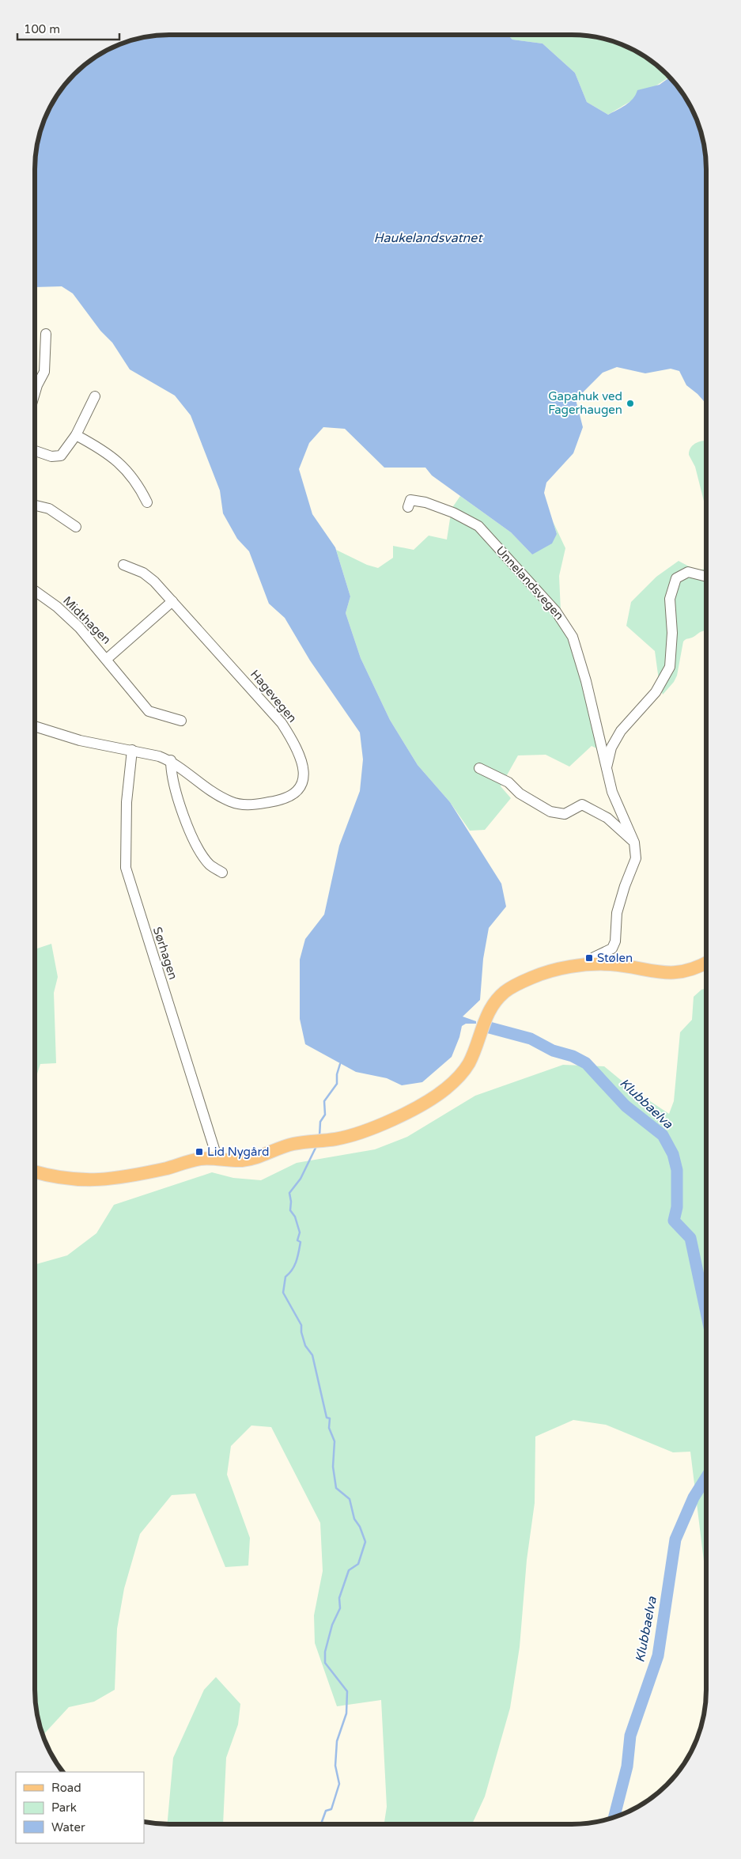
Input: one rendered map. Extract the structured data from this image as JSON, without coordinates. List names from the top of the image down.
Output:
{
  "streets": {
    "street": [
      "Unnelandsvegen",
      "Midthagen",
      "Hagevegen",
      "Sørhagen"
    ]
  },
  "crossings": [
    ["Midthagen", "Hagevegen"],
    ["Hagevegen", "Sørhagen"]
  ],
  "water": ["Haukelandsvatnet", "Klubbaelva"],
  "places": {
    "other": ["Gapahuk ved Fagerhaugen"],
    "transit": ["Stølen", "Lid Nygård"]
  },
  "legend": ["Road", "Park", "Water"],
  "scale_bar": "100 m"
}
